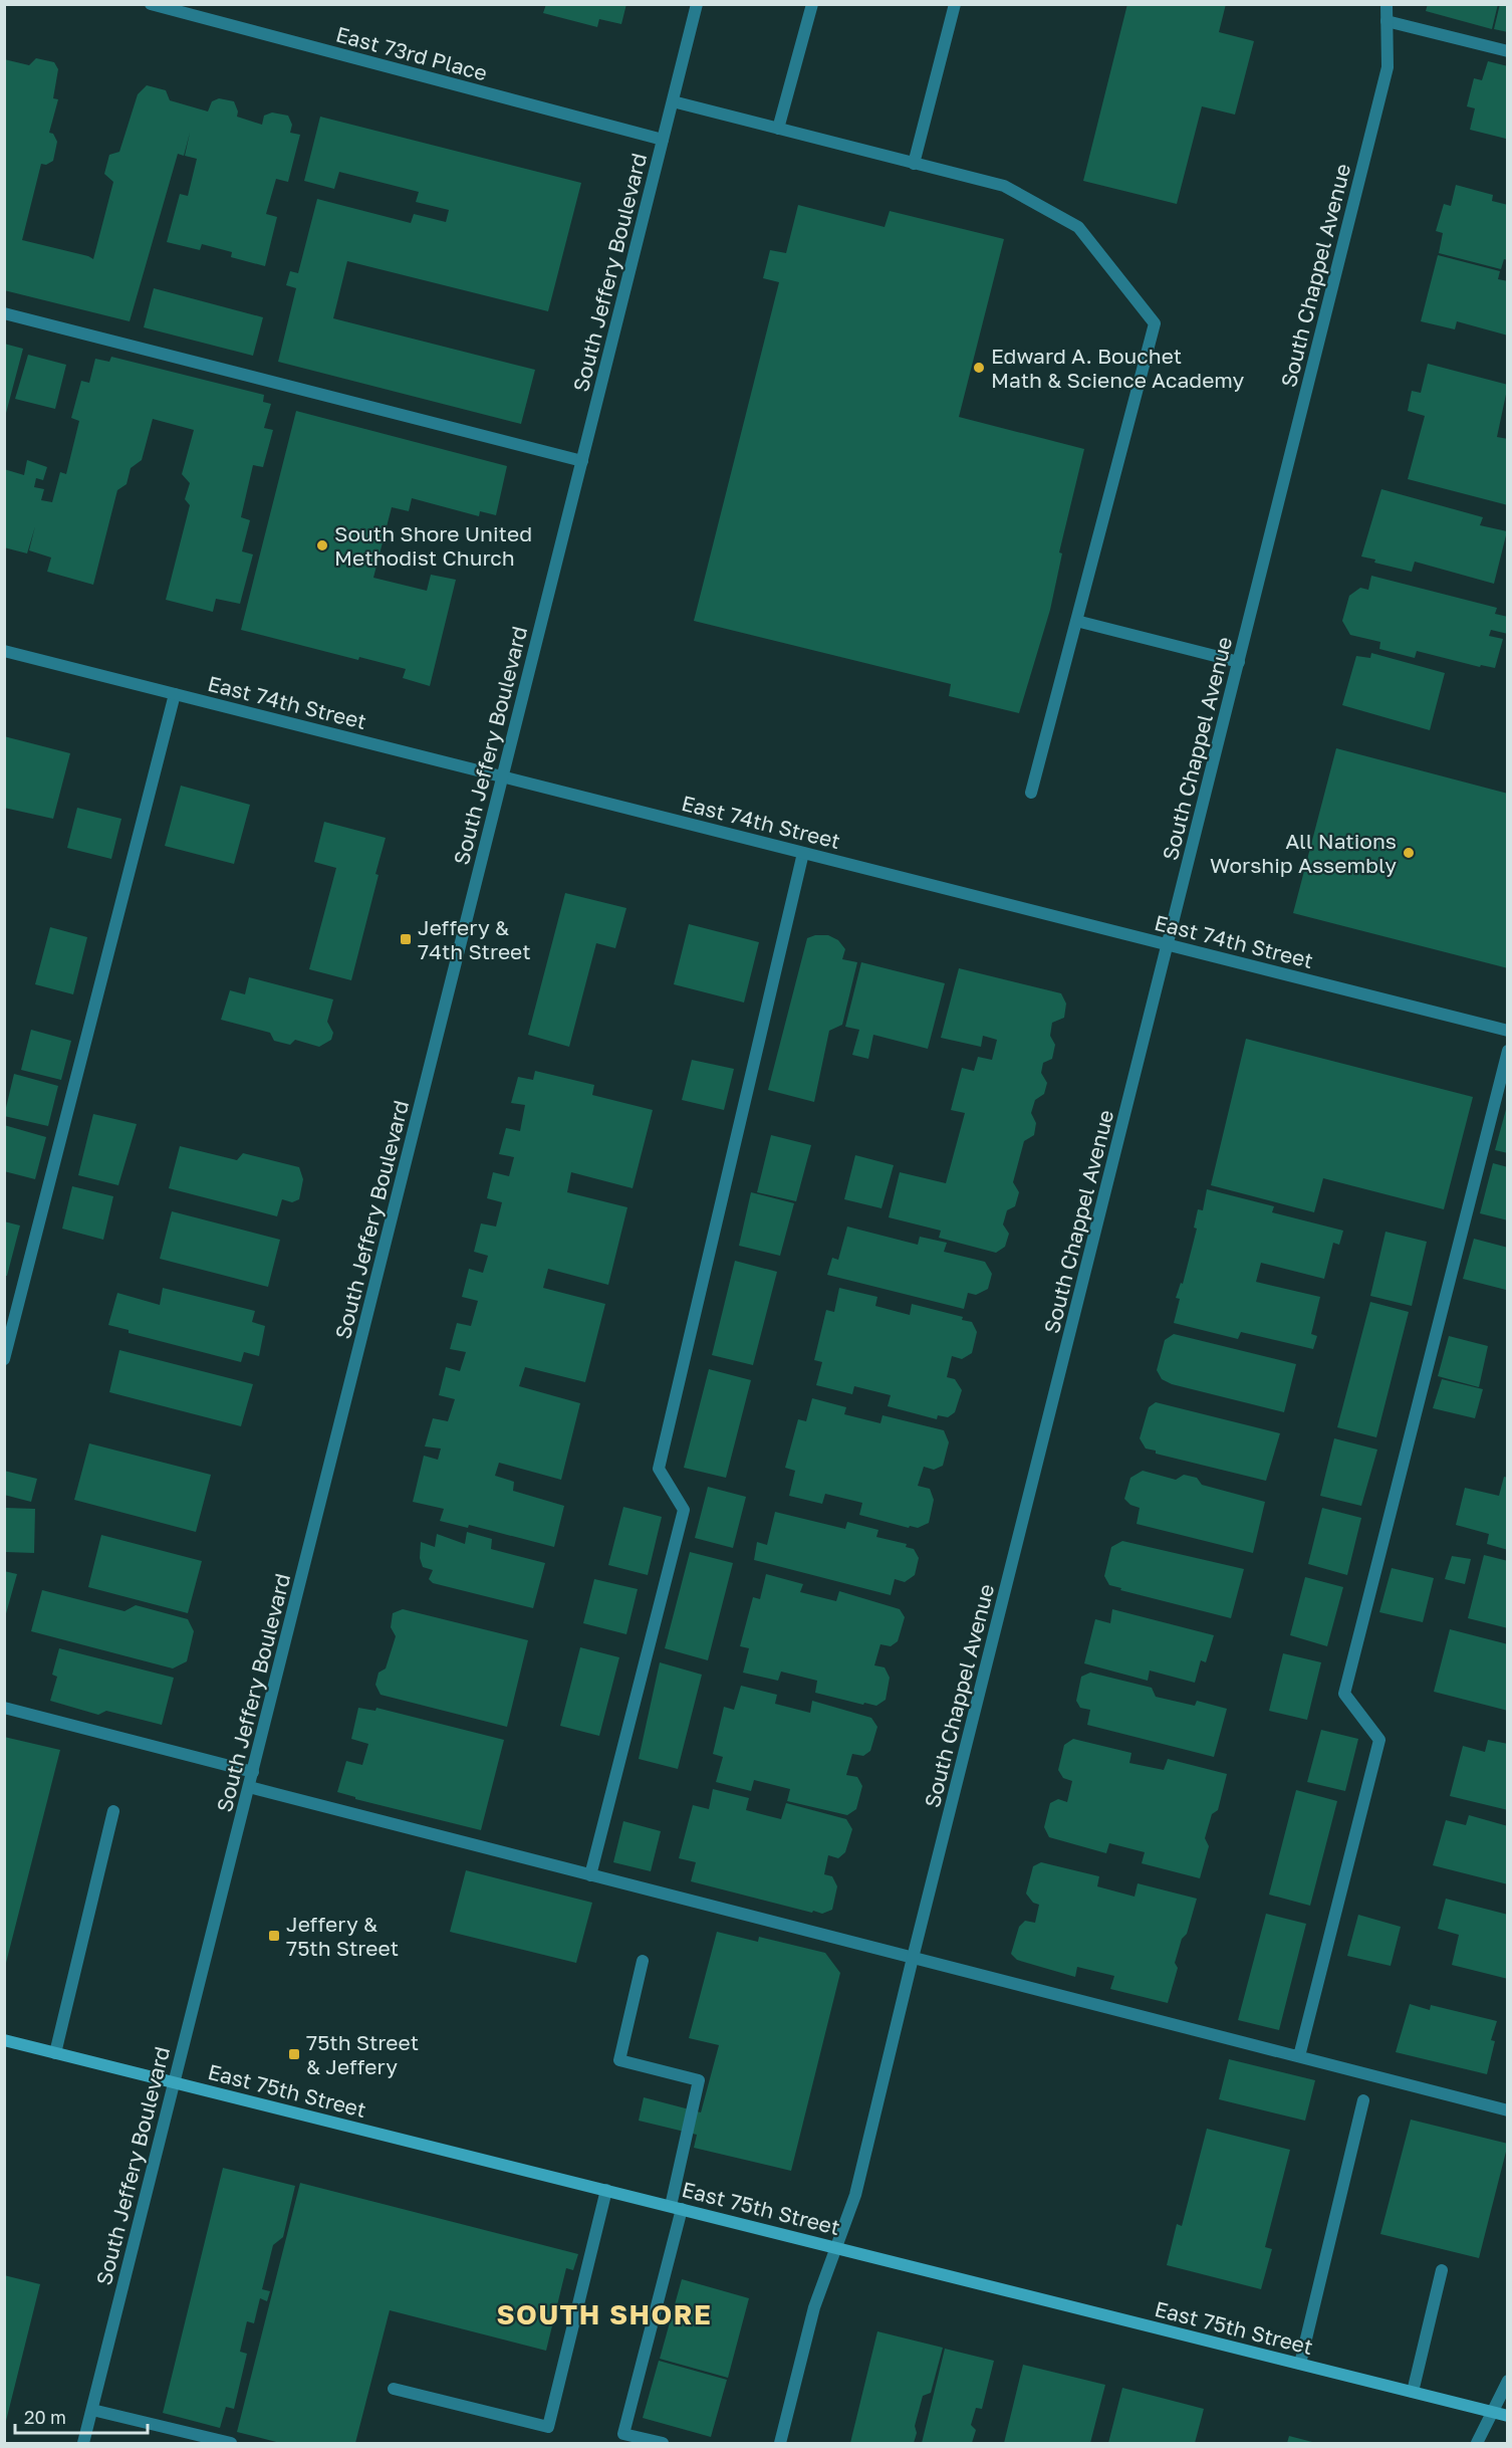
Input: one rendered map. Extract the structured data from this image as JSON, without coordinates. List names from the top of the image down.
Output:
{
  "streets": {
    "main road": ["East 75th Street"],
    "street": [
      "East 73rd Place",
      "South Jeffery Boulevard",
      "South Chappel Avenue",
      "East 74th Street"
    ]
  },
  "crossings": [
    ["East 73rd Place", "South Jeffery Boulevard"],
    ["South Jeffery Boulevard", "East 74th Street"],
    ["South Jeffery Boulevard", "East 75th Street"],
    ["South Chappel Avenue", "East 74th Street"],
    ["South Chappel Avenue", "East 75th Street"]
  ],
  "districts": ["SOUTH SHORE"],
  "places": {
    "other": ["Edward A. Bouchet Math & Science Academy", "South Shore United Methodist Church", "All Nations Worship Assembly"],
    "transit": ["Jeffery & 74th Street", "Jeffery & 75th Street", "75th Street & Jeffery"]
  },
  "scale_bar": "20 m"
}
